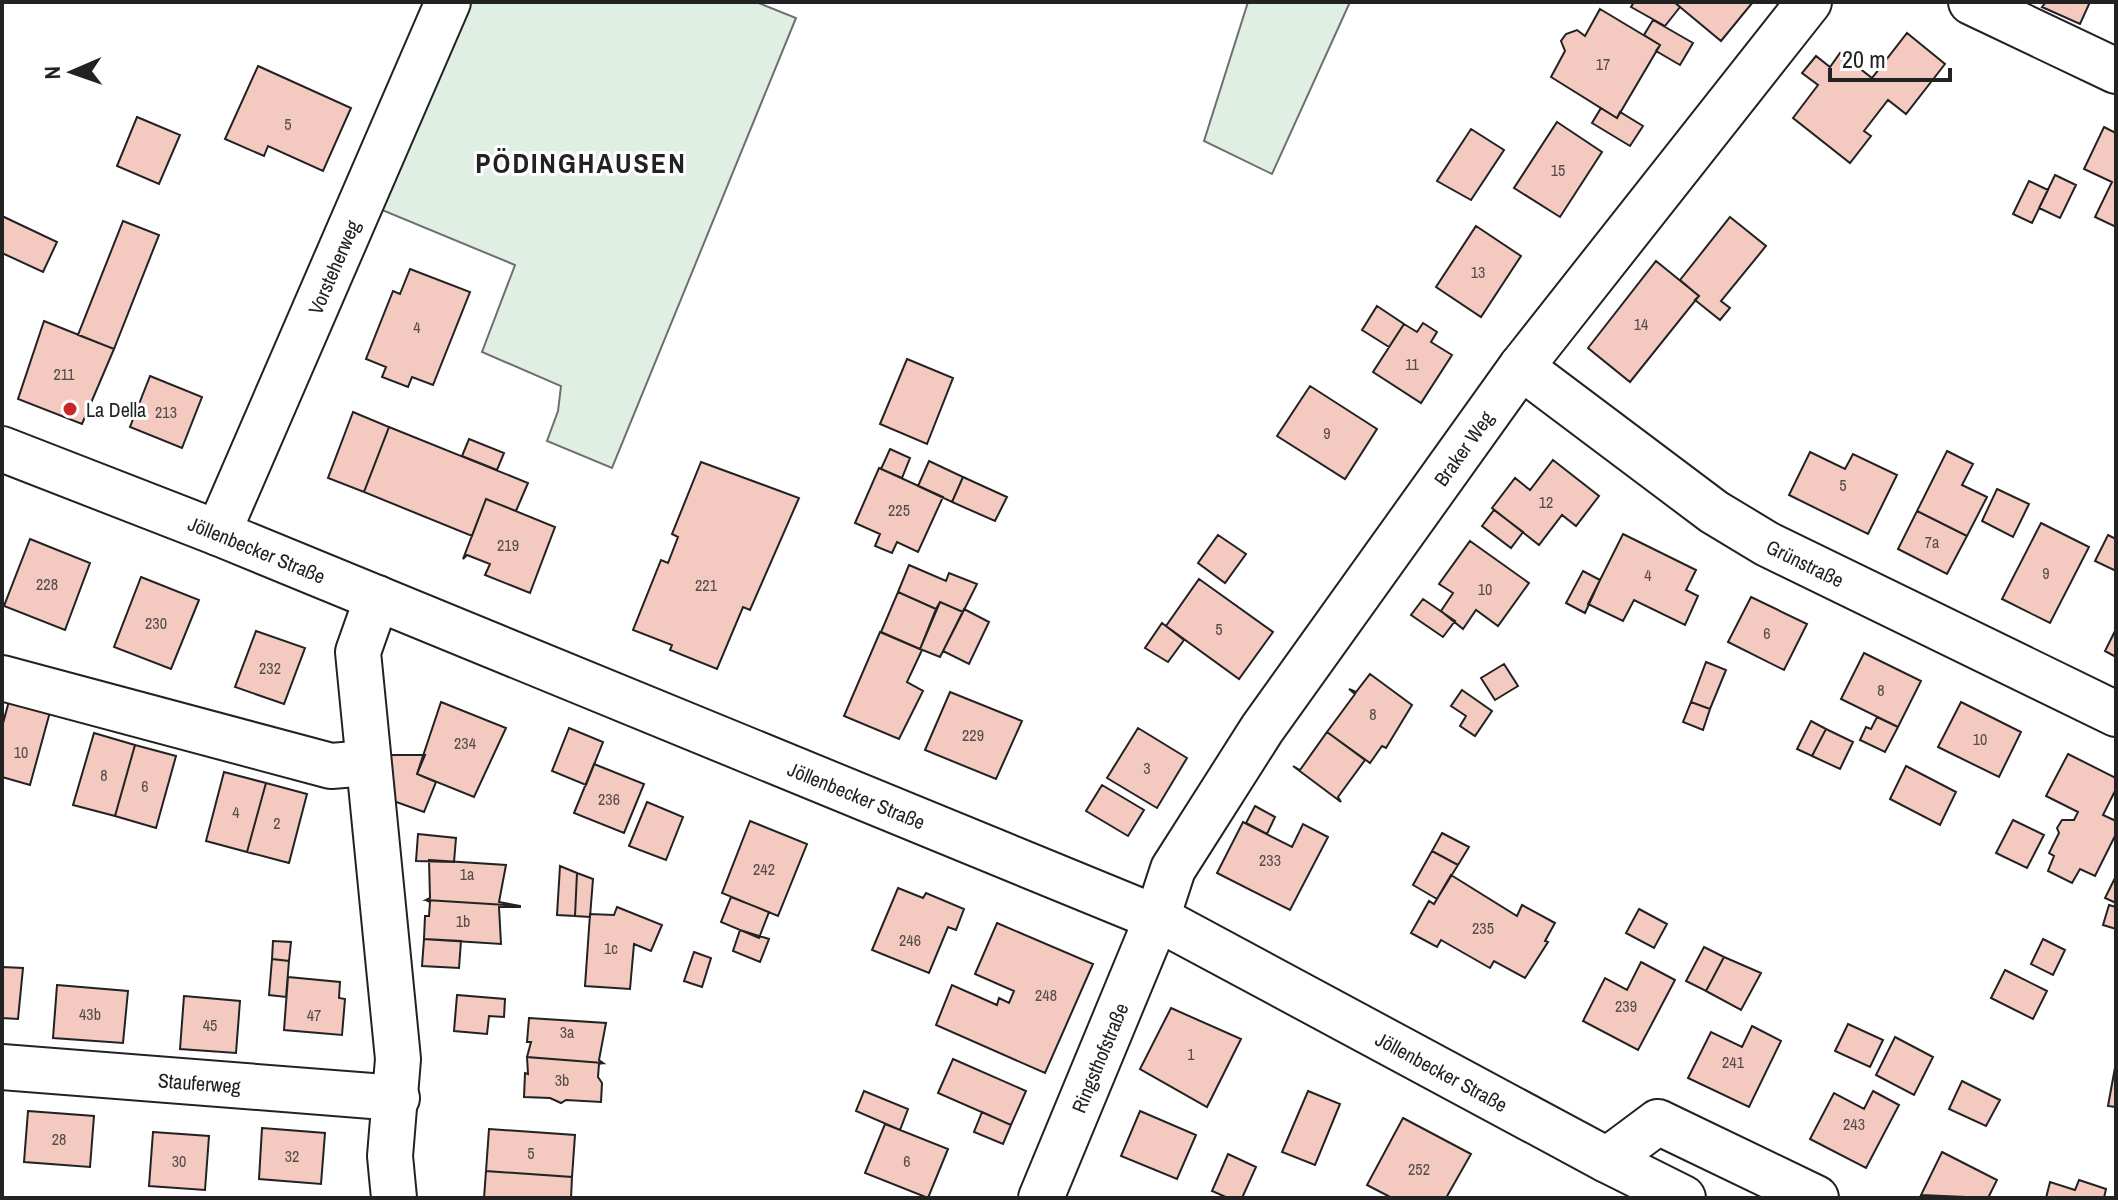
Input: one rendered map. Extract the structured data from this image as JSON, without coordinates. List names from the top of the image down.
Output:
{
  "streets": {
    "street": [
      "Vorsteherweg",
      "Braker Weg",
      "Jöllenbecker Straße",
      "Grünstraße",
      "Ringsthofstraße",
      "Stauferweg"
    ]
  },
  "crossings": [
    ["Vorsteherweg", "Jöllenbecker Straße"],
    ["Braker Weg", "Jöllenbecker Straße"],
    ["Braker Weg", "Grünstraße"],
    ["Braker Weg", "Ringsthofstraße"],
    ["Jöllenbecker Straße", "Ringsthofstraße"]
  ],
  "districts": ["PÖDINGHAUSEN"],
  "places": ["La Della"],
  "house_numbers": [
    "17",
    "5",
    "15",
    "13",
    "14",
    "4",
    "11",
    "211",
    "213",
    "9",
    "5",
    "12",
    "225",
    "7a",
    "219",
    "9",
    "4",
    "228",
    "221",
    "10",
    "230",
    "5",
    "6",
    "232",
    "8",
    "8",
    "229",
    "10",
    "234",
    "10",
    "3",
    "8",
    "6",
    "236",
    "4",
    "2",
    "233",
    "242",
    "1a",
    "1b",
    "235",
    "246",
    "1c",
    "248",
    "239",
    "43b",
    "47",
    "45",
    "3a",
    "1",
    "241",
    "3b",
    "243",
    "28",
    "5",
    "32",
    "30",
    "6",
    "252"
  ],
  "scale_bar": "20 m",
  "north": "left"
}
